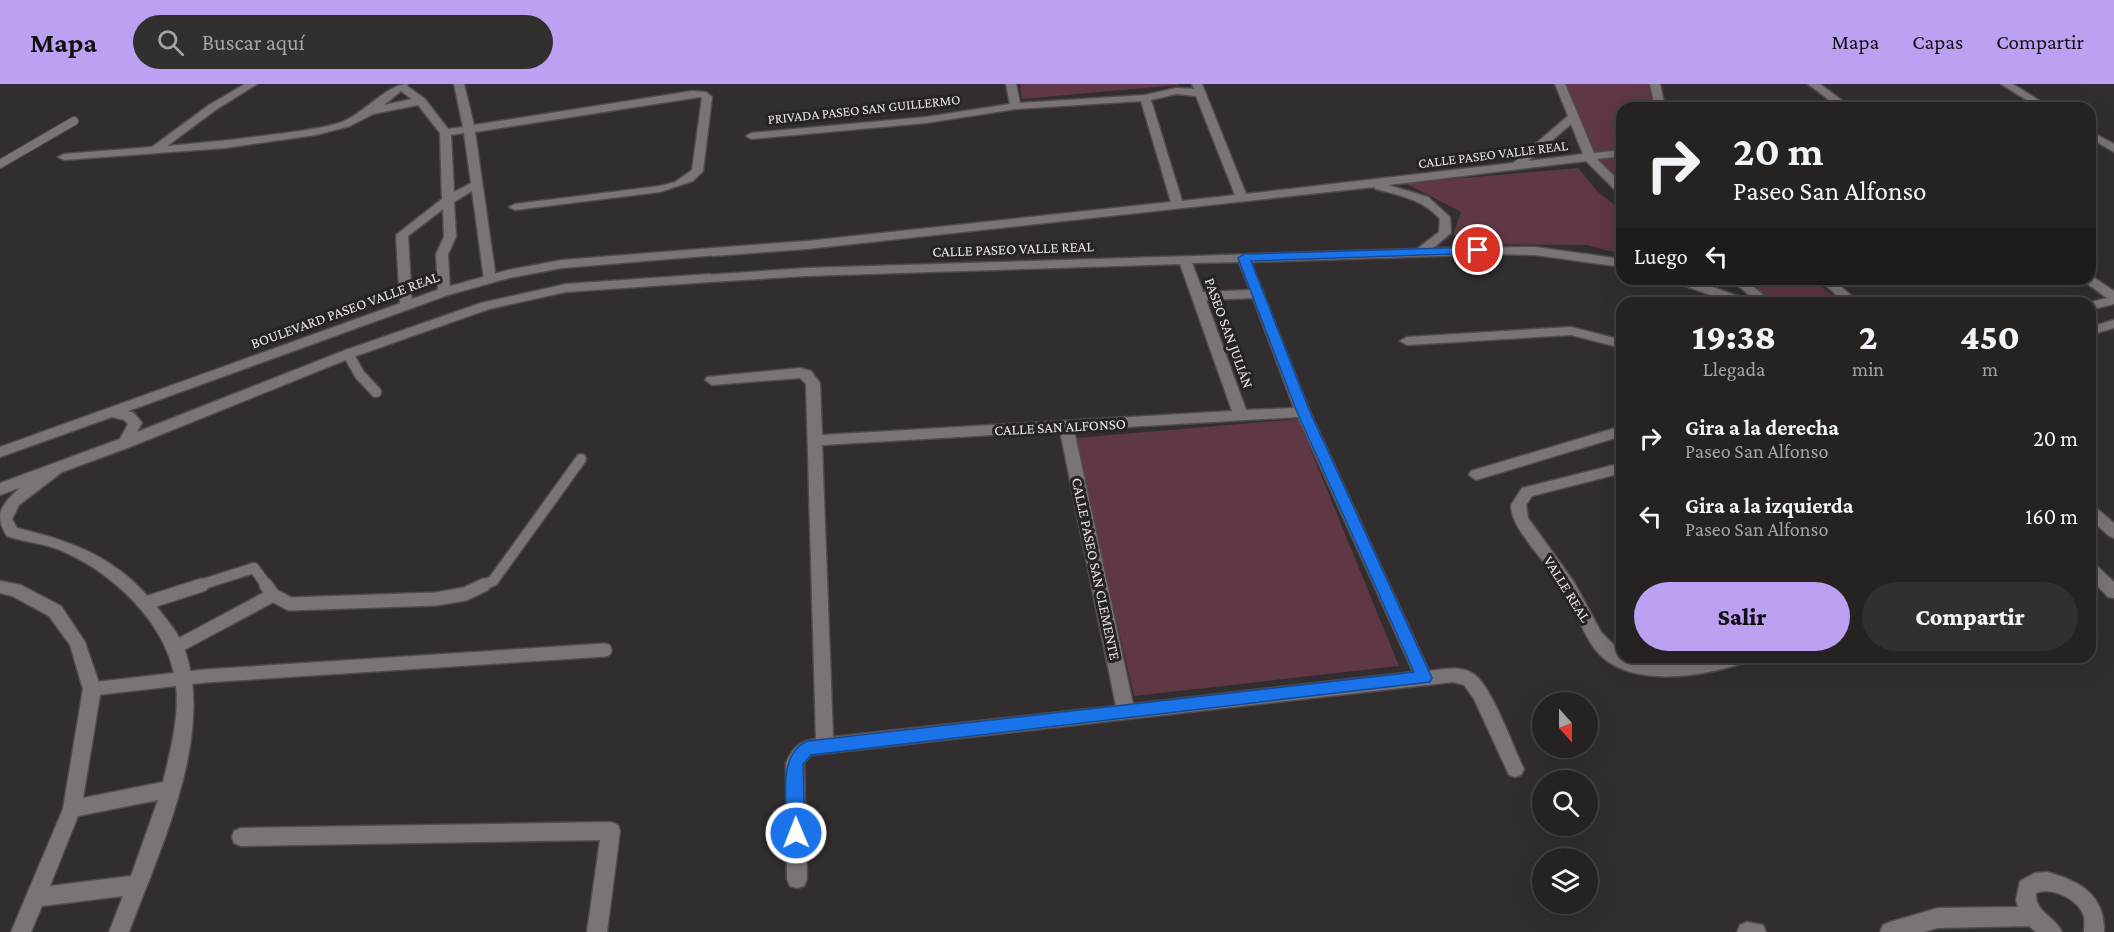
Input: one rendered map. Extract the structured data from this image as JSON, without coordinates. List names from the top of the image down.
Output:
{
  "streets": {
    "street": [
      "PRIVADA PASEO SAN GUILLERMO",
      "CALLE PASEO VALLE REAL",
      "BOULEVARD PASEO VALLE REAL",
      "PASEO SAN JULIÁN",
      "CALLE SAN ALFONSO",
      "CALLE PASEO SAN CLEMENTE",
      "VALLE REAL"
    ]
  },
  "crossings": [
    ["CALLE PASEO VALLE REAL", "BOULEVARD PASEO VALLE REAL"],
    ["CALLE PASEO VALLE REAL", "PASEO SAN JULIÁN"],
    ["PASEO SAN JULIÁN", "CALLE SAN ALFONSO"],
    ["CALLE SAN ALFONSO", "CALLE PASEO SAN CLEMENTE"]
  ],
  "north": "bottom",
  "page": {
    "header": "Mapa",
    "search": "Buscar aquí",
    "nav": ["Mapa", "Capas", "Compartir"],
    "turn": ["20 m", "Paseo San Alfonso"],
    "then": "Luego",
    "eta": [
      "19:38",
      "Llegada",
      "2",
      "min",
      "450",
      "m"
    ],
    "list": [
      {
        "name": "Gira a la derecha",
        "note": "Paseo San Alfonso",
        "value": "20 m"
      },
      {
        "name": "Gira a la izquierda",
        "note": "Paseo San Alfonso",
        "value": "160 m"
      }
    ],
    "buttons": ["Salir", "Compartir"]
  }
}
